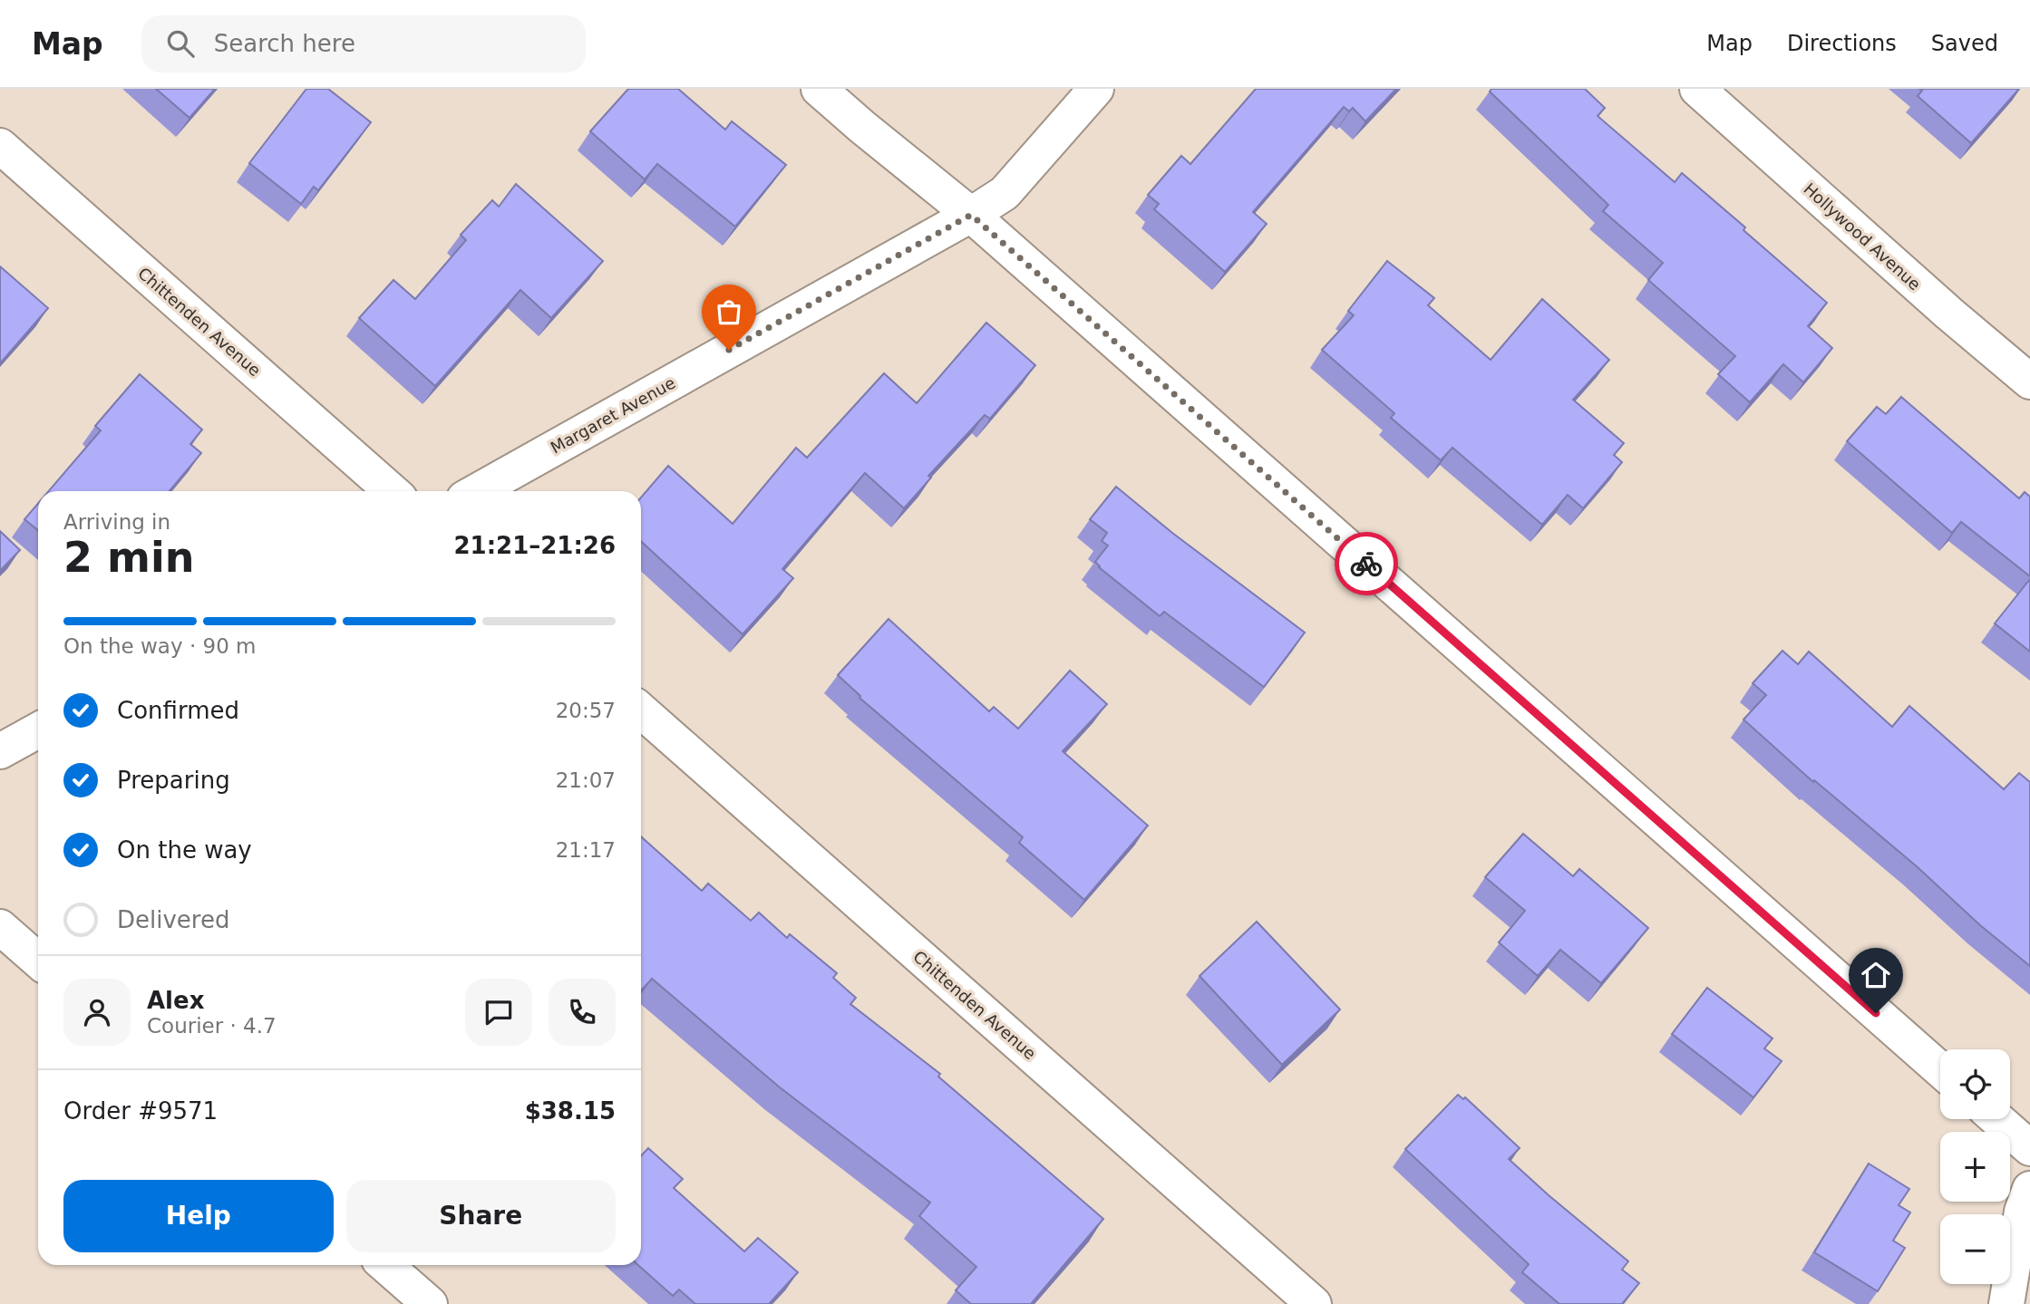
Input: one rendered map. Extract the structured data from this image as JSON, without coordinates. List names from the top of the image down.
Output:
{
  "streets": {
    "street": ["Hollywood Avenue", "Chittenden Avenue", "Margaret Avenue"]
  },
  "page": {
    "header": "Map",
    "search": "Search here",
    "nav": ["Map", "Directions", "Saved"],
    "heading": ["2 min", "Arriving in", "21:21–21:26"],
    "panel": [
      "Alex",
      "Courier · 4.7",
      "Order #9571",
      "$38.15"
    ],
    "bar": "On the way · 90 m",
    "list": [
      ["Confirmed", "20:57"],
      ["Preparing", "21:07"],
      ["On the way", "21:17"],
      "Delivered"
    ],
    "map_buttons": ["+", "−"],
    "buttons": ["Help", "Share"]
  }
}
